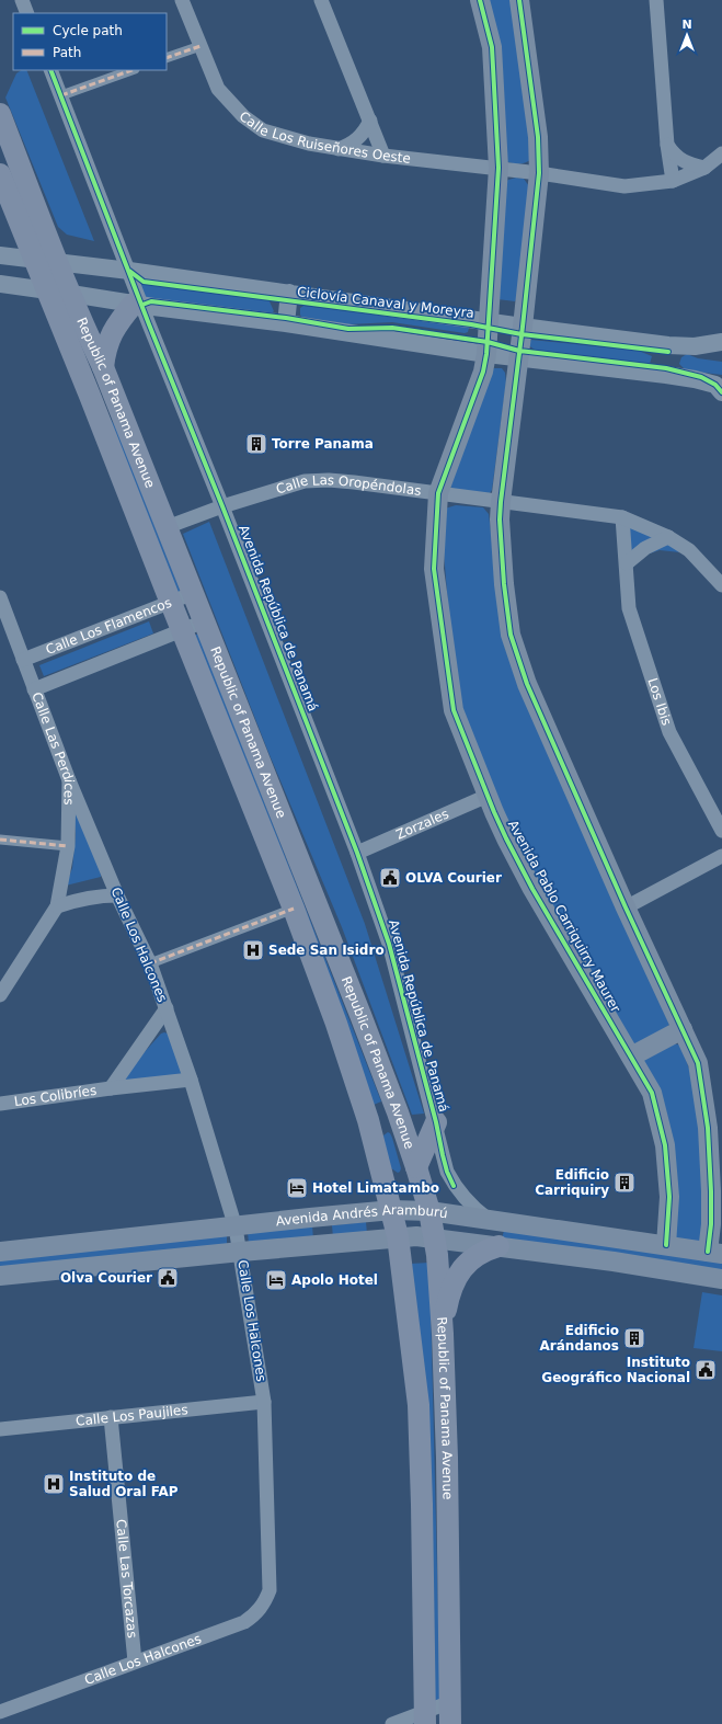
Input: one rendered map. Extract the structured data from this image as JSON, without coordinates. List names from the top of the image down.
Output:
{
  "streets": {
    "main road": ["Republic of Panama Avenue", "Avenida Pablo Carriquirry Maurer", "Avenida Andrés Aramburú"],
    "street": [
      "Calle Los Ruiseñores Oeste",
      "Calle Las Oropéndolas",
      "Avenida República de Panamá",
      "Calle Los Flamencos",
      "Los Ibis",
      "Calle Las Perdices",
      "Zorzales",
      "Calle Los Halcones",
      "Los Colibríes",
      "Calle Los Paujiles",
      "Calle Las Torcazas"
    ],
    "cycle path": ["Ciclovía Canaval y Moreyra"]
  },
  "crossings": [
    ["Calle Los Ruiseñores Oeste", "Avenida Pablo Carriquirry Maurer"],
    ["Republic of Panama Avenue", "Calle Las Oropéndolas"],
    ["Republic of Panama Avenue", "Calle Los Flamencos"],
    ["Republic of Panama Avenue", "Avenida Andrés Aramburú"],
    ["Calle Las Oropéndolas", "Avenida República de Panamá"],
    ["Calle Las Oropéndolas", "Los Ibis"],
    ["Calle Las Oropéndolas", "Avenida Pablo Carriquirry Maurer"],
    ["Avenida República de Panamá", "Zorzales"],
    ["Avenida República de Panamá", "Avenida Andrés Aramburú"],
    ["Calle Los Flamencos", "Calle Las Perdices"],
    ["Calle Las Perdices", "Calle Los Halcones"],
    ["Zorzales", "Avenida Pablo Carriquirry Maurer"],
    ["Avenida Pablo Carriquirry Maurer", "Avenida Andrés Aramburú"],
    ["Calle Los Halcones", "Los Colibríes"],
    ["Calle Los Halcones", "Avenida Andrés Aramburú"],
    ["Calle Los Halcones", "Calle Los Paujiles"],
    ["Calle Los Halcones", "Calle Las Torcazas"],
    ["Calle Los Paujiles", "Calle Las Torcazas"]
  ],
  "places": {
    "building": ["Torre Panama", "Edificio Carriquiry", "Edificio Arándanos"],
    "public building": ["OLVA Courier", "Olva Courier", "Instituto Geográfico Nacional"],
    "hospital": ["Sede San Isidro", "Instituto de Salud Oral FAP"],
    "hotel": ["Hotel Limatambo", "Apolo Hotel"]
  },
  "legend": ["Cycle path", "Path"],
  "north": "top"
}
